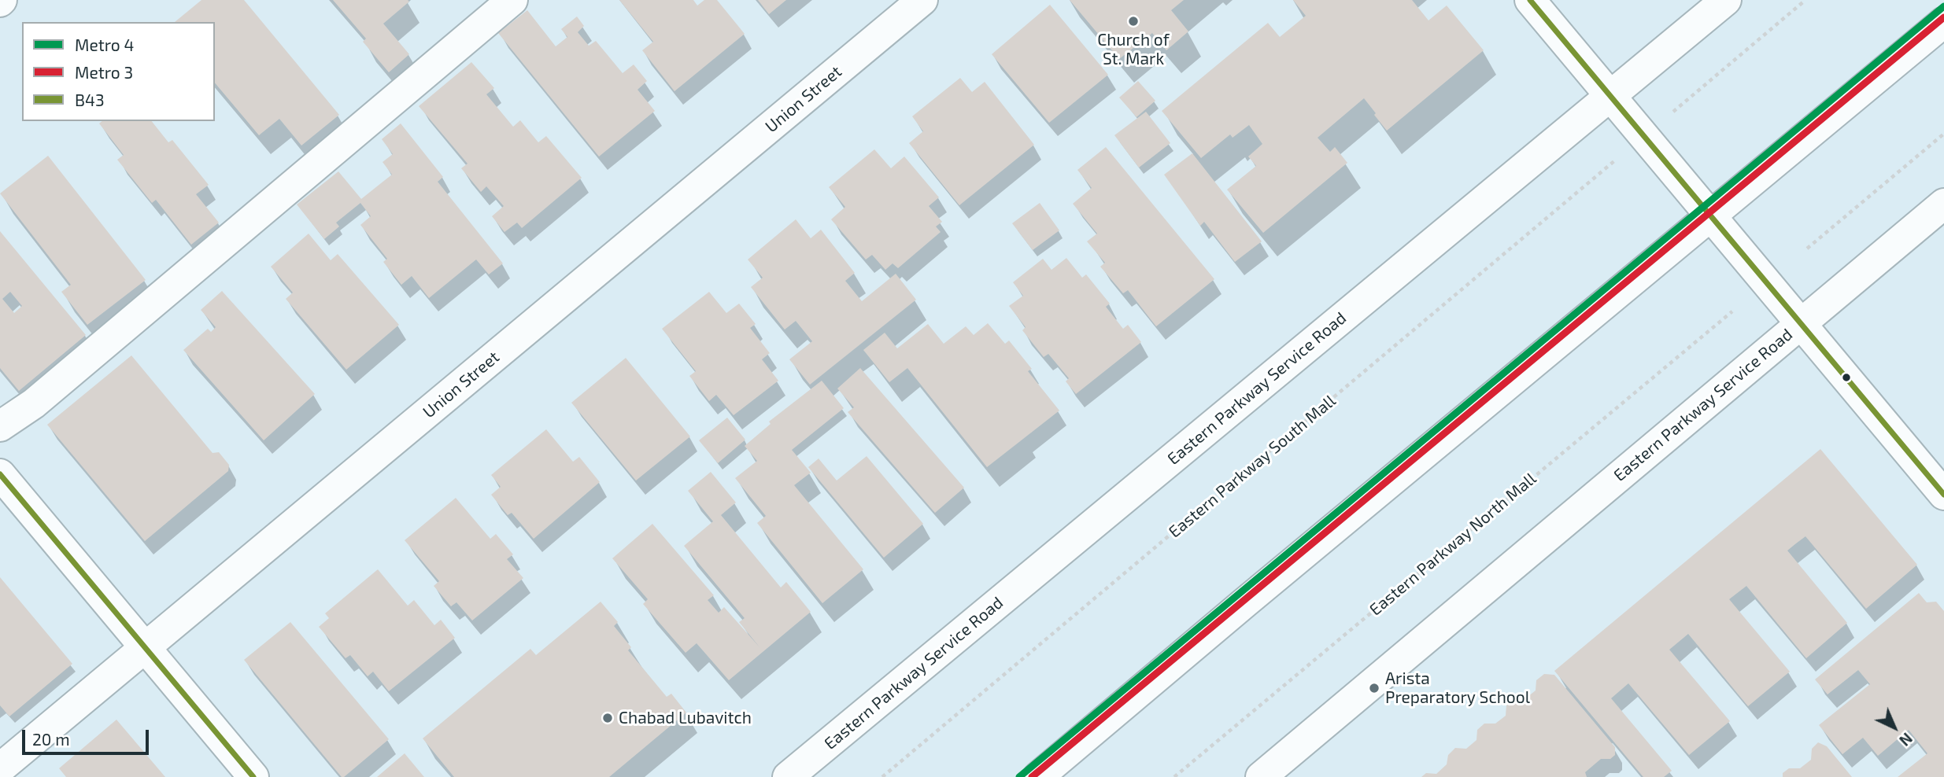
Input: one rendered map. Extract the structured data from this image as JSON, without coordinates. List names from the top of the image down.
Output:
{
  "streets": {
    "street": ["Union Street", "Eastern Parkway Service Road"],
    "path": ["Eastern Parkway South Mall", "Eastern Parkway North Mall"]
  },
  "places": ["Church of St. Mark", "Arista Preparatory School", "Chabad Lubavitch"],
  "lines": ["transit line B43", "metro line 4", "metro line 3"],
  "legend": ["Metro 4", "Metro 3", "B43"],
  "scale_bar": "20 m",
  "north": "bottom right"
}
